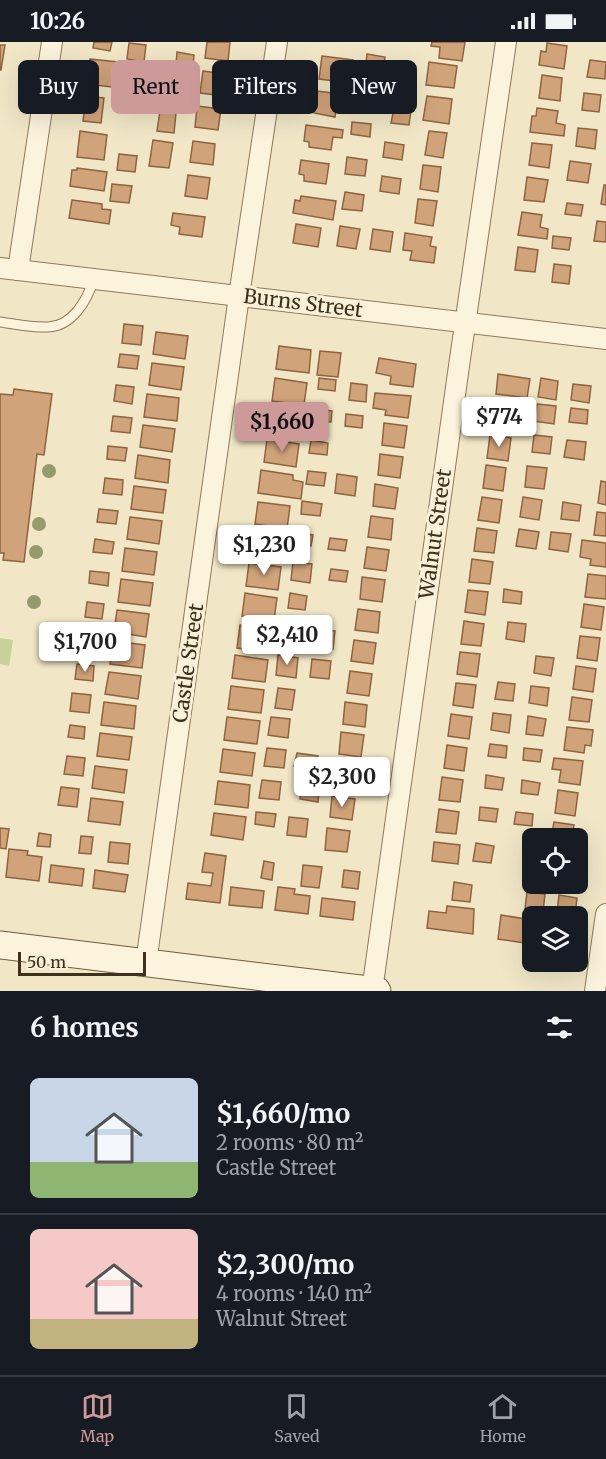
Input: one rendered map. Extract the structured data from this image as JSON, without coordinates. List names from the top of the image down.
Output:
{
  "streets": {
    "street": ["Burns Street", "Walnut Street", "Castle Street"]
  },
  "crossings": [
    ["Burns Street", "Walnut Street"],
    ["Burns Street", "Castle Street"]
  ],
  "scale_bar": "50 m",
  "page": {
    "status": "10:26",
    "chip": [
      "Buy",
      "Rent",
      "Filters",
      "New"
    ],
    "price": [
      "$774",
      "$1,660",
      "$1,230",
      "$2,410",
      "$1,700",
      "$2,300"
    ],
    "scale": "50 m",
    "heading": "6 homes",
    "list": [
      {
        "name": "$1,660/mo",
        "note": "2 rooms · 80 m² · Castle Street"
      },
      {
        "name": "$2,300/mo",
        "note": "4 rooms · 140 m² · Walnut Street"
      }
    ],
    "tabs": ["Map", "Saved", "Home"]
  }
}
